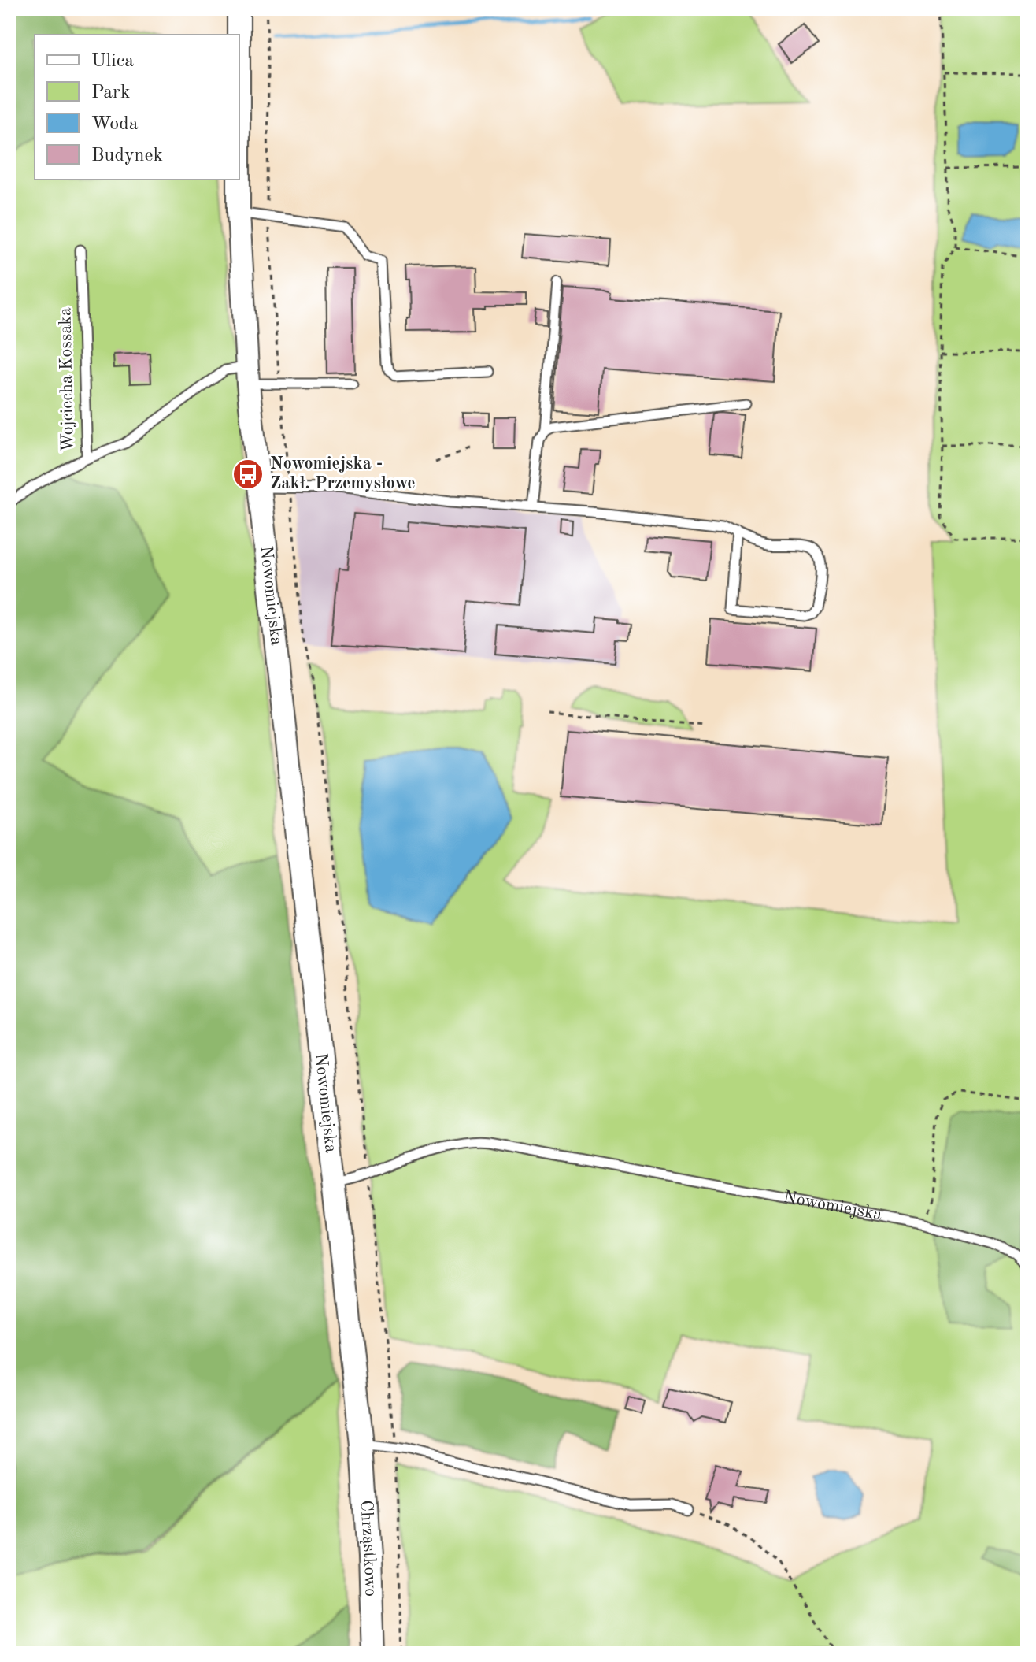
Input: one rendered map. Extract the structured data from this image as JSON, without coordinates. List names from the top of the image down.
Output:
{
  "streets": {
    "street": ["Nowomiejska", "Chrząstkowo"],
    "lane": ["Wojciecha Kossaka"]
  },
  "crossings": [
    ["Nowomiejska", "Chrząstkowo"]
  ],
  "places": {
    "bus stop": ["Nowomiejska - Zakł. Przemysłowe"]
  },
  "legend": [
    "Ulica",
    "Park",
    "Woda",
    "Budynek"
  ]
}
